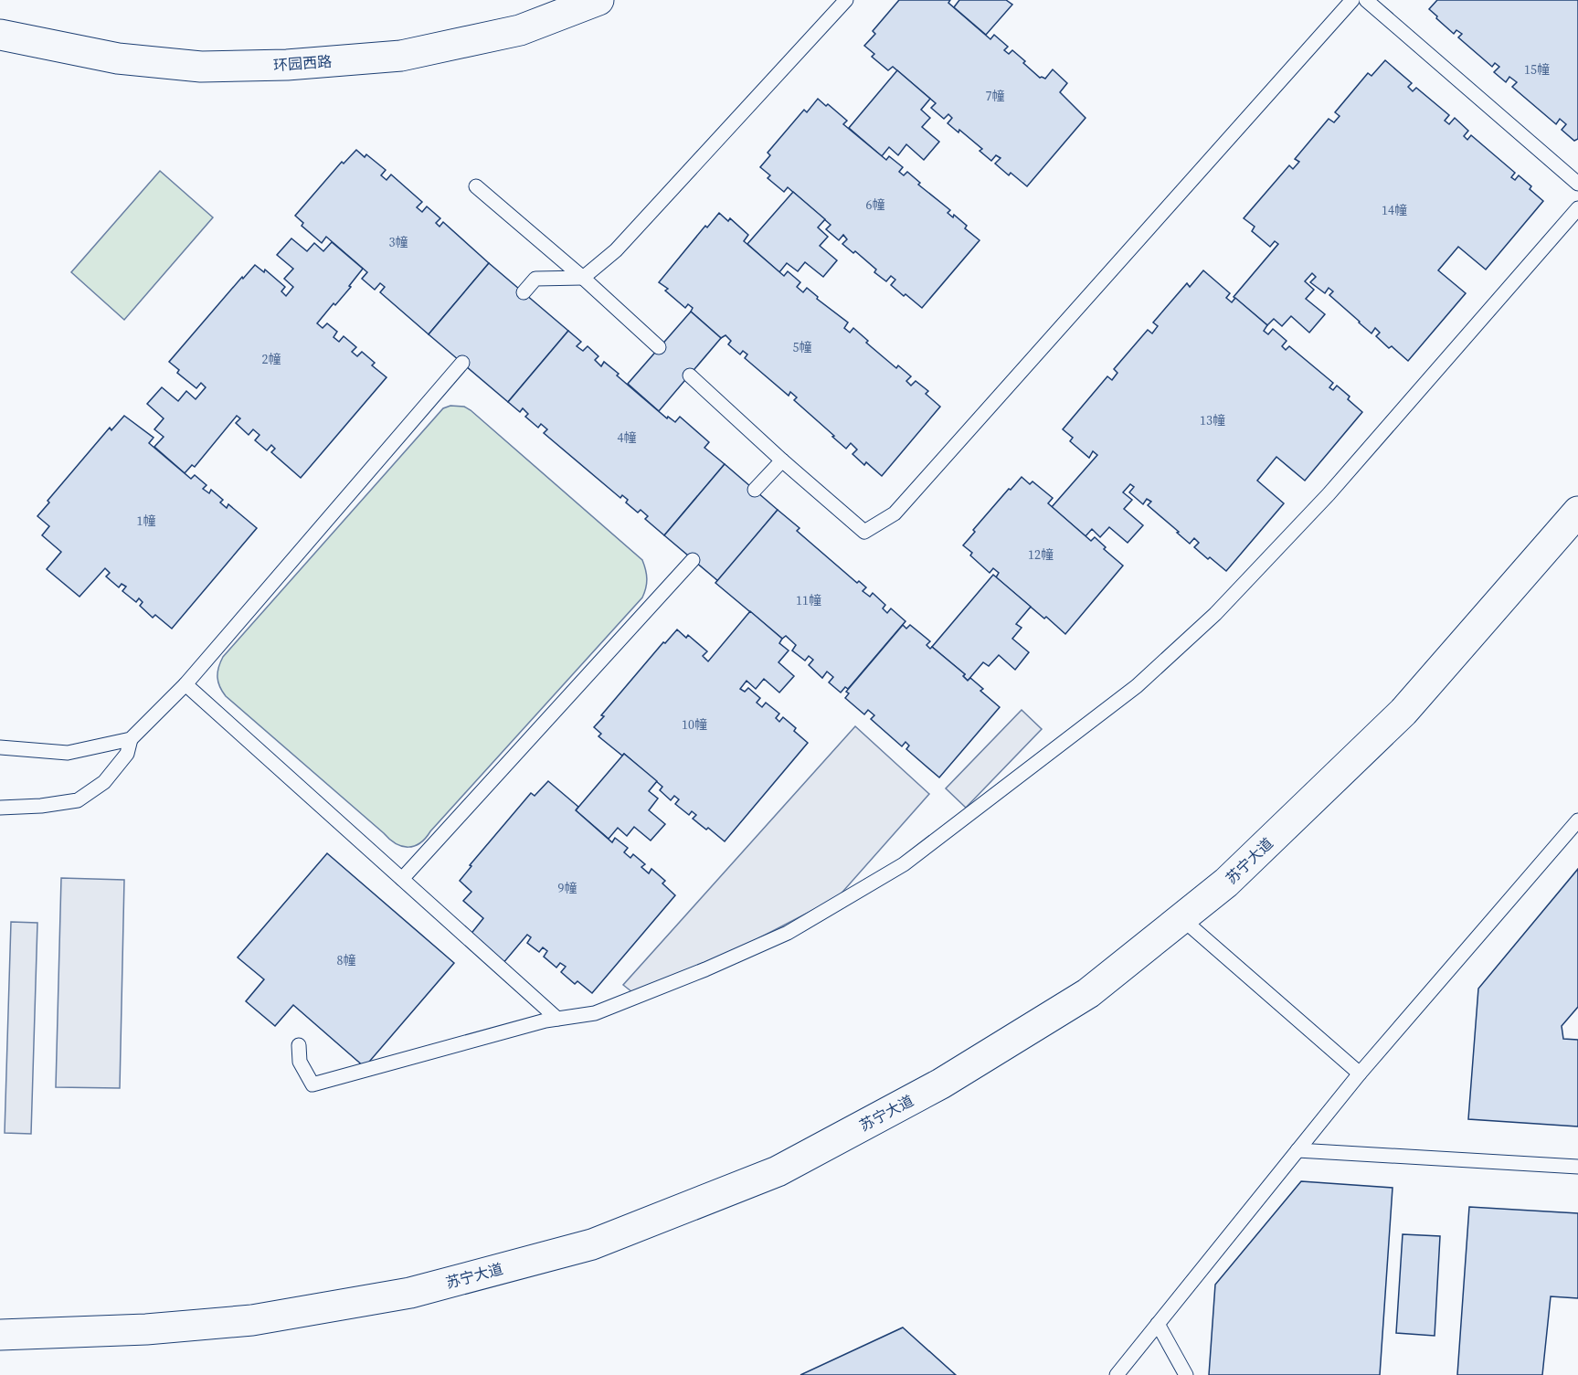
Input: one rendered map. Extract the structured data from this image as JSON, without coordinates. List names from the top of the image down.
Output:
{
  "streets": {
    "street": ["环园西路", "苏宁大道"]
  },
  "house_numbers": [
    "15幢",
    "7幢",
    "6幢",
    "14幢",
    "3幢",
    "5幢",
    "2幢",
    "13幢",
    "4幢",
    "1幢",
    "12幢",
    "11幢",
    "10幢",
    "9幢",
    "8幢"
  ]
}
